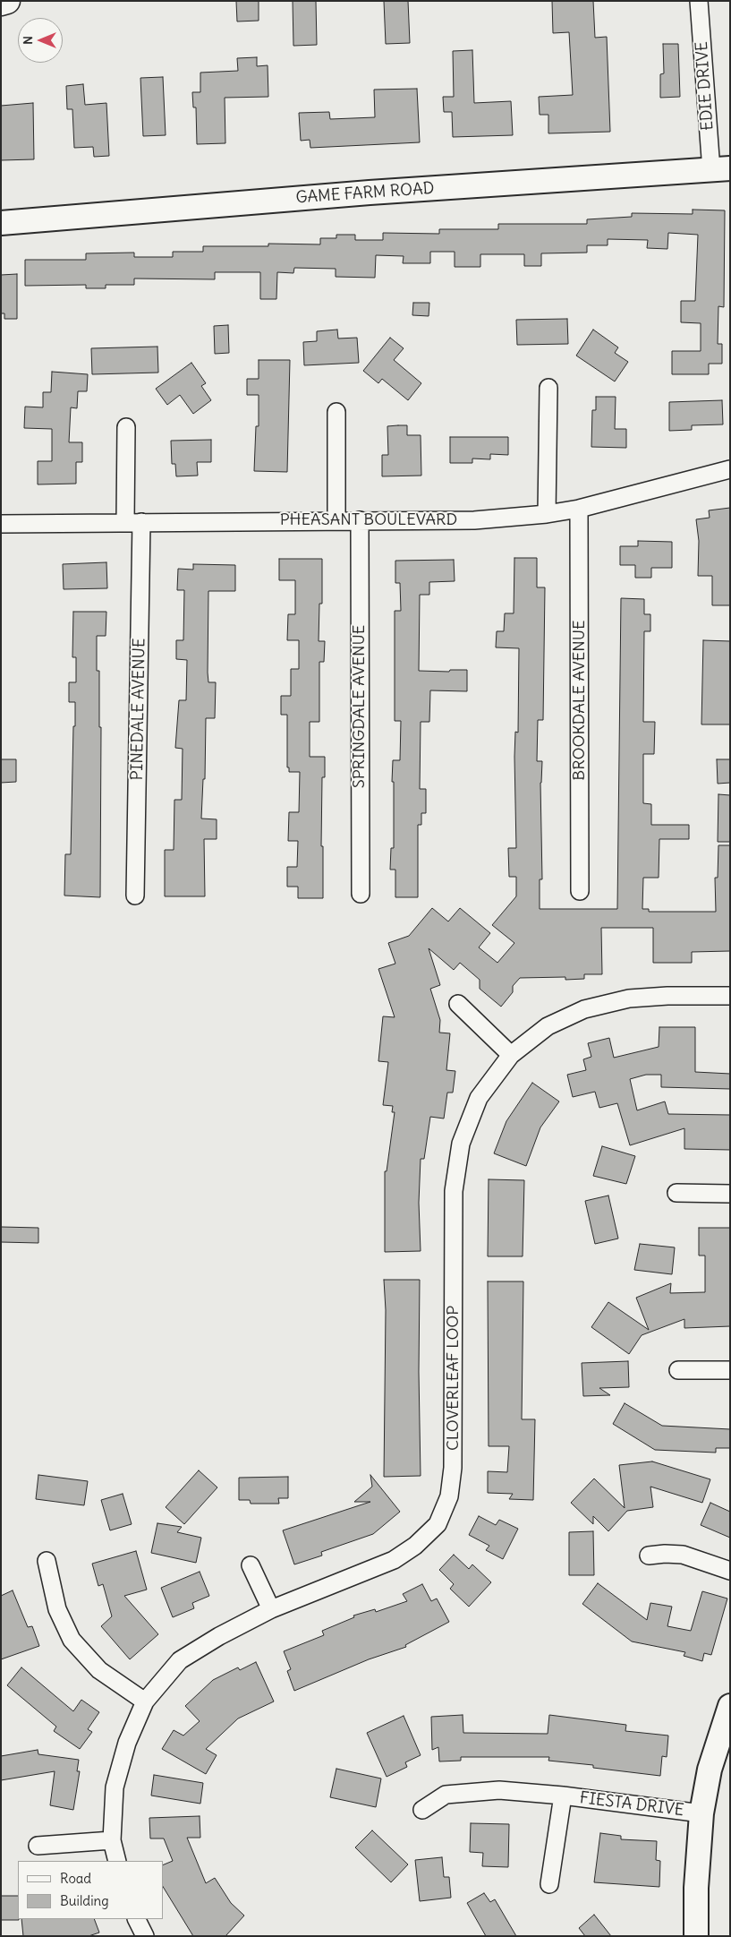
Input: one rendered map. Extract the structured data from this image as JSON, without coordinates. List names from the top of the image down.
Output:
{
  "streets": {
    "street": [
      "EDIE DRIVE",
      "GAME FARM ROAD",
      "PHEASANT BOULEVARD",
      "BROOKDALE AVENUE",
      "SPRINGDALE AVENUE",
      "PINEDALE AVENUE",
      "CLOVERLEAF LOOP",
      "FIESTA DRIVE"
    ]
  },
  "crossings": [
    ["EDIE DRIVE", "GAME FARM ROAD"],
    ["PHEASANT BOULEVARD", "BROOKDALE AVENUE"],
    ["PHEASANT BOULEVARD", "SPRINGDALE AVENUE"],
    ["PHEASANT BOULEVARD", "PINEDALE AVENUE"]
  ],
  "legend": ["Road", "Building"],
  "north": "left"
}
